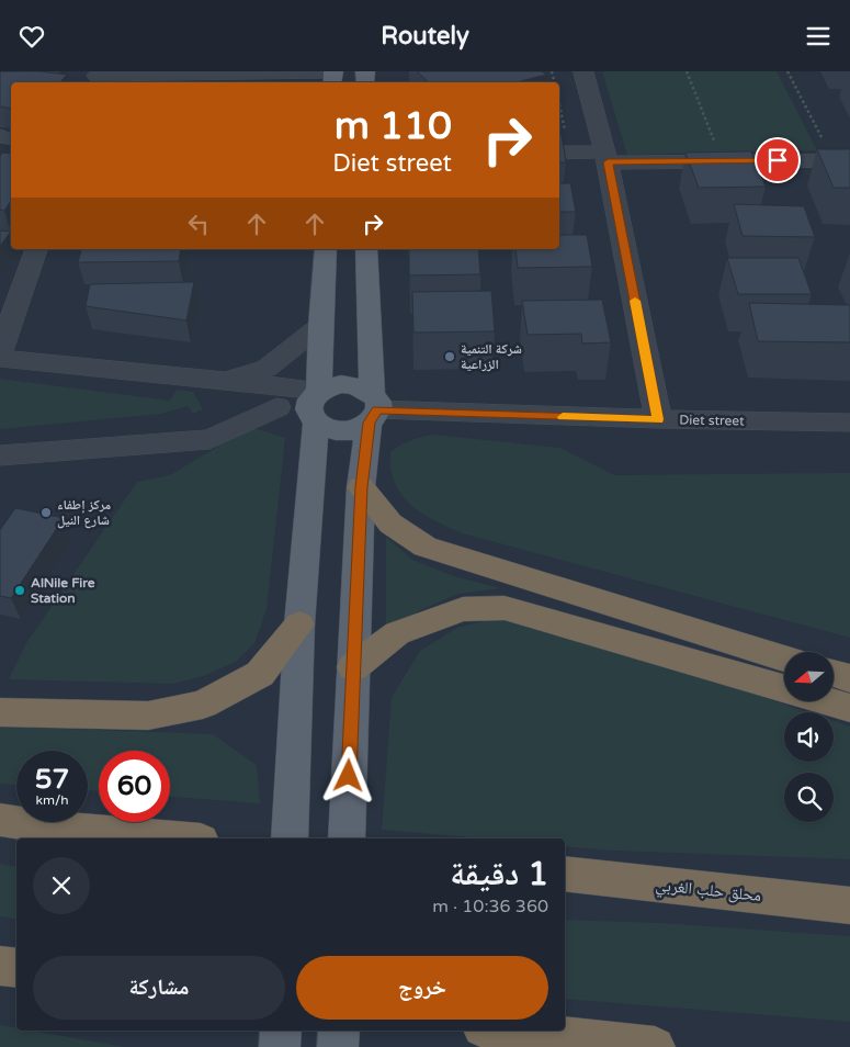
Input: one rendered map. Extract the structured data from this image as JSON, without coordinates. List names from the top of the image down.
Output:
{
  "streets": {
    "highway": ["محلق حلب الغربي"],
    "street": ["Diet street"]
  },
  "places": ["شركة التنمية الزراعية", "مركز إطفاء شارع النيل", "AlNile Fire Station"],
  "north": "left",
  "page": {
    "header": "Routely",
    "turn": ["110 m", "Diet street"],
    "speed": "57 km/h",
    "limit": "60",
    "heading": ["1 دقيقة", "360 m · 10:36"],
    "buttons": ["خروج", "مشاركة"]
  }
}
